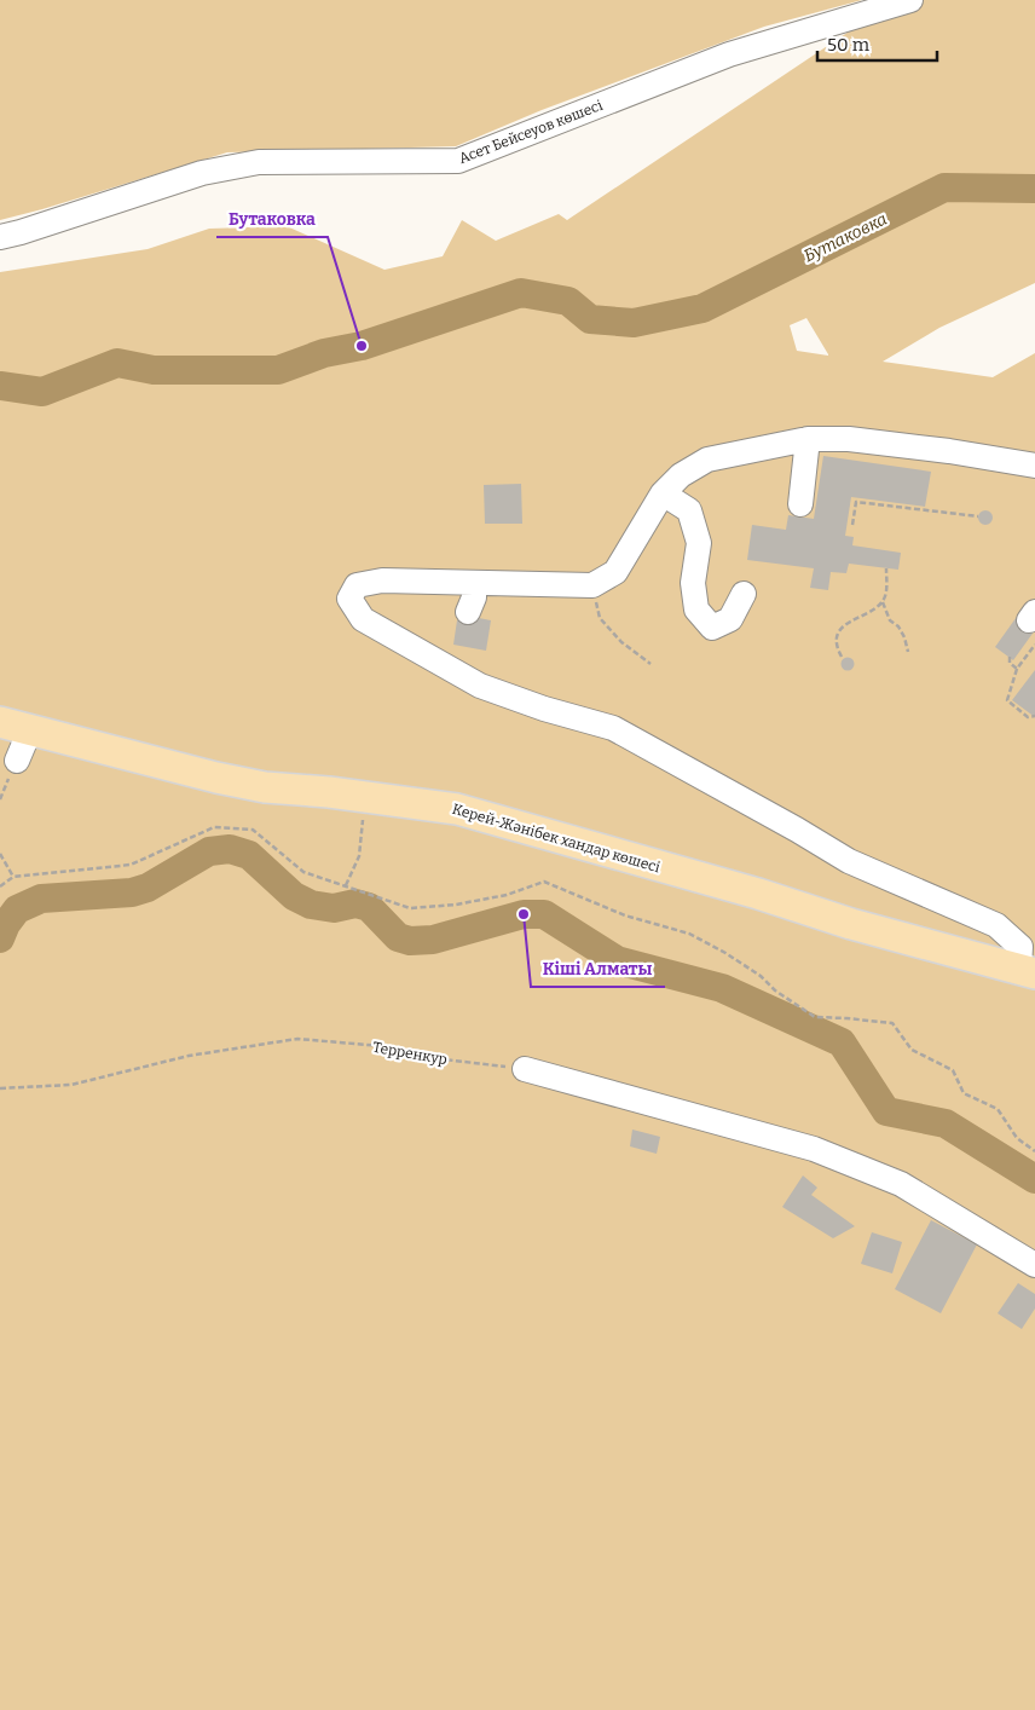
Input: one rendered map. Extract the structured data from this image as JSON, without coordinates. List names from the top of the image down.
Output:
{
  "streets": {
    "main road": ["Керей-Жәнібек хандар көшесі"],
    "street": ["Асет Бейсеуов көшесі"],
    "path": ["Терренкур"]
  },
  "water": ["Бутаковка"],
  "places": ["Бутаковка", "Кіші Алматы"],
  "scale_bar": "50 m"
}
